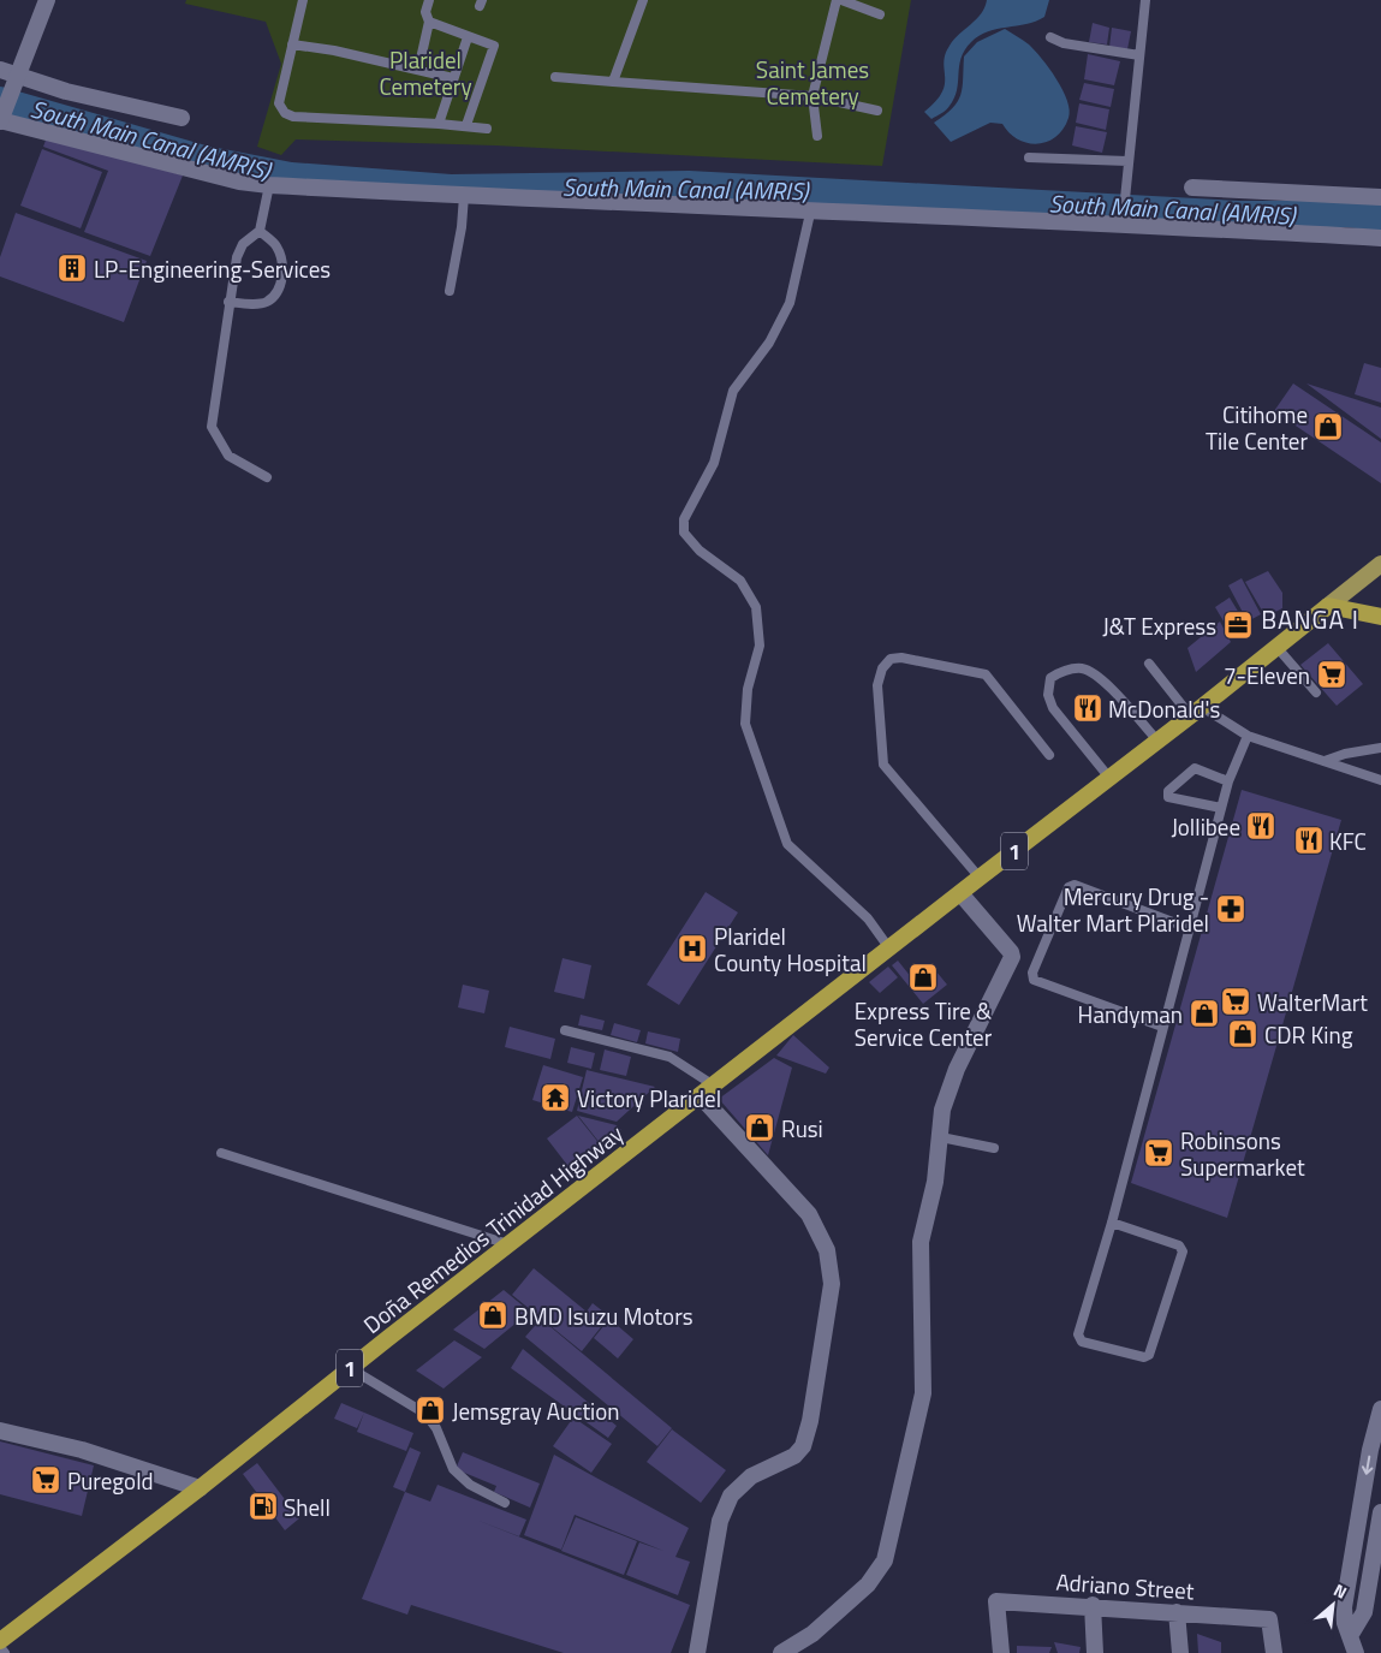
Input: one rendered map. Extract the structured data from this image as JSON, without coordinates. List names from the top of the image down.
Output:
{
  "streets": {
    "highway": ["1", "Doña Remedios Trinidad Highway"],
    "street": ["Adriano Street"]
  },
  "districts": ["BANGA I"],
  "water": ["South Main Canal (AMRIS)"],
  "parks": ["Plaridel Cemetery", "Saint James Cemetery"],
  "places": {
    "building": ["LP-Engineering-Services"],
    "shop": [
      "Citihome Tile Center",
      "Express Tire & Service Center",
      "Handyman",
      "CDR King",
      "Rusi",
      "BMD Isuzu Motors",
      "Jemsgray Auction"
    ],
    "office": ["J&T Express"],
    "supermarket": [
      "7-Eleven",
      "WalterMart",
      "Robinsons Supermarket",
      "Puregold"
    ],
    "restaurant": ["McDonald's", "Jollibee", "KFC"],
    "pharmacy": ["Mercury Drug - Walter Mart Plaridel"],
    "hospital": ["Plaridel County Hospital"],
    "temple": ["Victory Plaridel"],
    "fuel station": ["Shell"]
  },
  "north": "top right"
}
